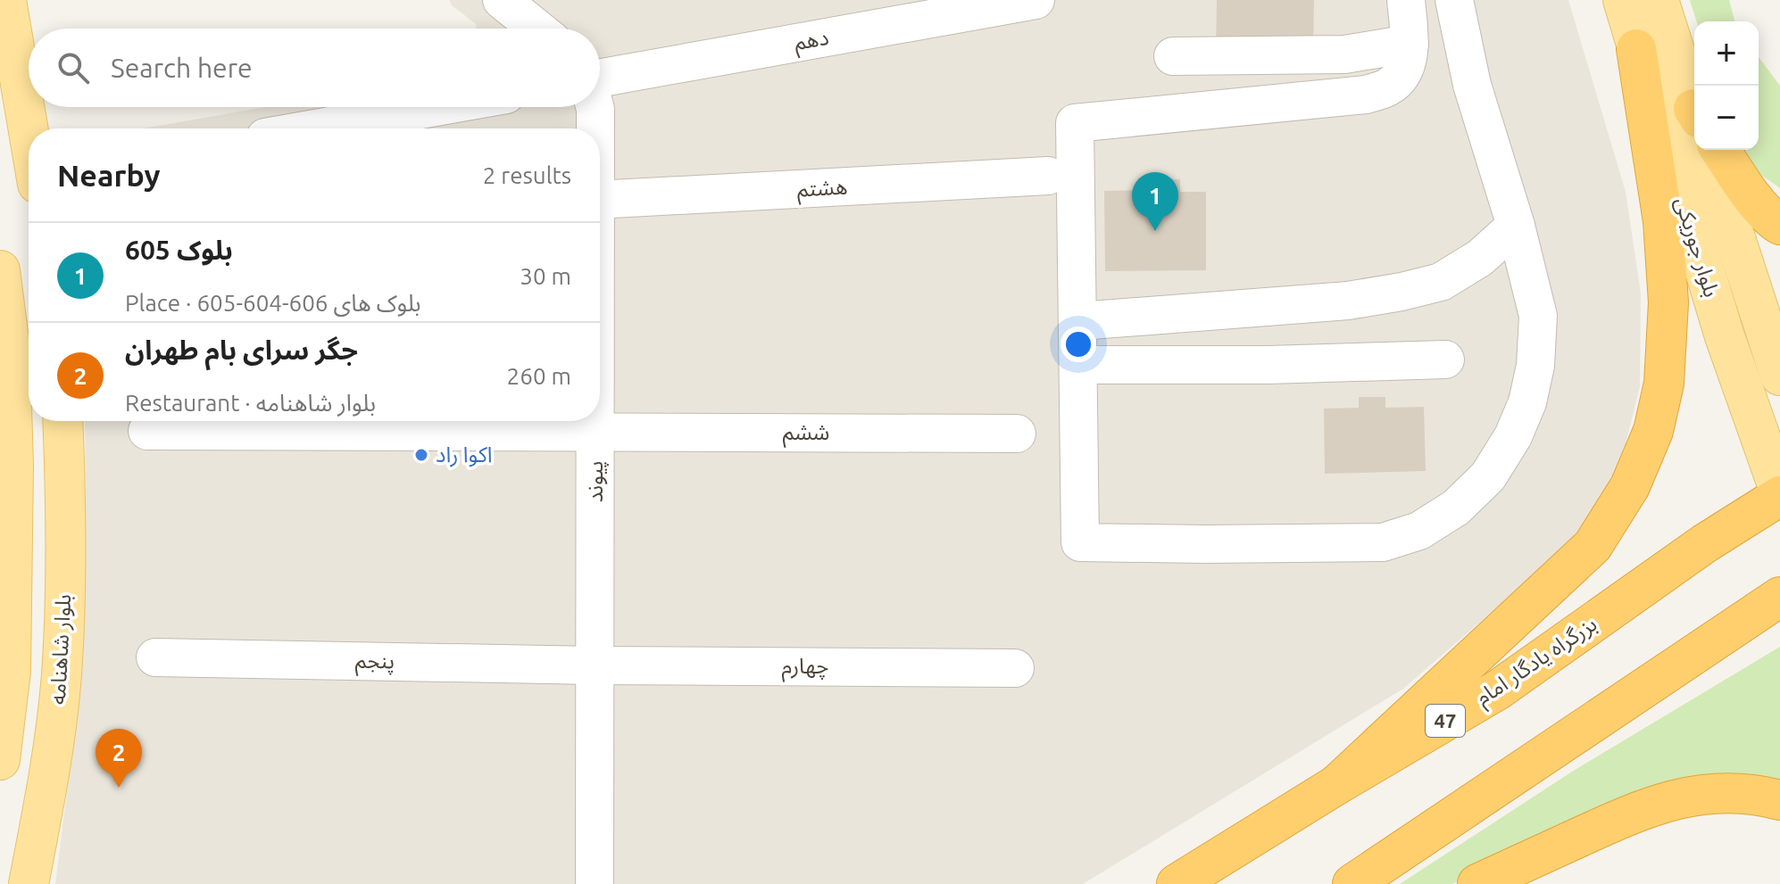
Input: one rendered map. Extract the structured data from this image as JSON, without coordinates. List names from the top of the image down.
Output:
{
  "streets": {
    "highway": ["بزرگراه یادگار امام", "47"],
    "main road": ["بلوار جوریکی", "بلوار شاهنامه"],
    "street": [
      "دهم",
      "هشتم",
      "ششم",
      "پیوند",
      "پنجم",
      "چهارم"
    ]
  },
  "crossings": [
    ["بلوار جوریکی", "بزرگراه یادگار امام"],
    ["ششم", "پیوند"],
    ["پیوند", "پنجم"],
    ["پیوند", "چهارم"],
    ["پنجم", "چهارم"]
  ],
  "places": ["اکوا راد"],
  "page": {
    "map_buttons": ["+", "−"],
    "search": "Search here",
    "heading": ["Nearby", "2 results"],
    "pins": ["1", "2"],
    "list": [
      {
        "mark": "1",
        "name": "بلوک 605",
        "note": "Place · بلوک های 606-604-605",
        "value": "30 m"
      },
      {
        "mark": "2",
        "name": "جگر سرای بام طهران",
        "note": "Restaurant · بلوار شاهنامه",
        "value": "260 m"
      }
    ]
  }
}
